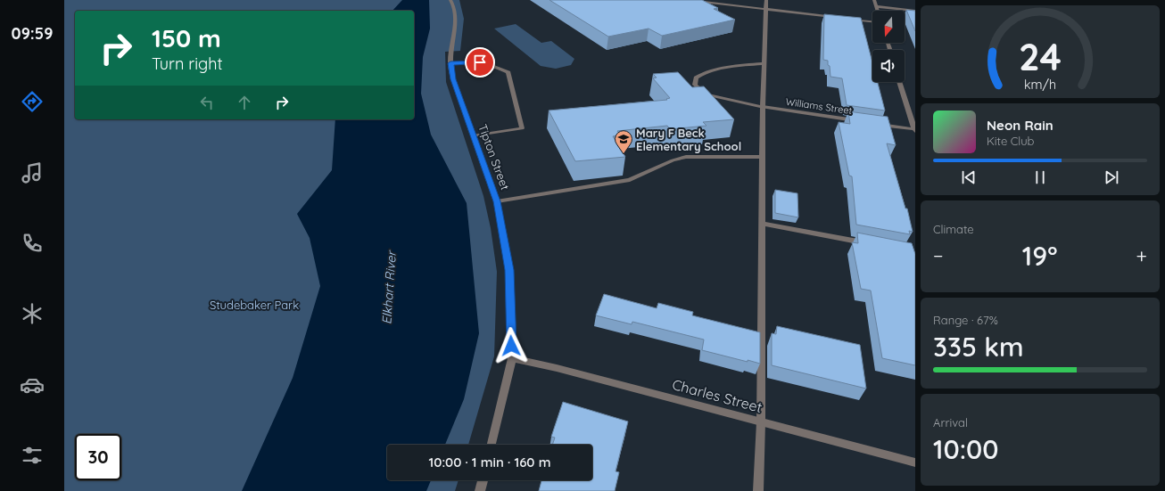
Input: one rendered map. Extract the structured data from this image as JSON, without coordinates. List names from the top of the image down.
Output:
{
  "streets": {
    "street": ["Williams Street", "Tipton Street", "Charles Street"]
  },
  "crossings": [
    ["Tipton Street", "Charles Street"]
  ],
  "water": ["Elkhart River"],
  "parks": ["Studebaker Park"],
  "places": {
    "school or university": ["Mary F Beck Elementary School"]
  },
  "north": "bottom",
  "page": {
    "tabs": "09:59",
    "turn": ["150 m", "Turn right"],
    "song": ["Neon Rain", "Kite Club"],
    "tile": [
      "Climate",
      ["Range · 67%", "335 km"],
      ["Arrival", "10:00"]
    ],
    "heat": ["−", "19°", "+"],
    "limit": "30",
    "trip": "10:00 · 1 min · 160 m",
    "gauge": ["24", "km/h"]
  }
}
